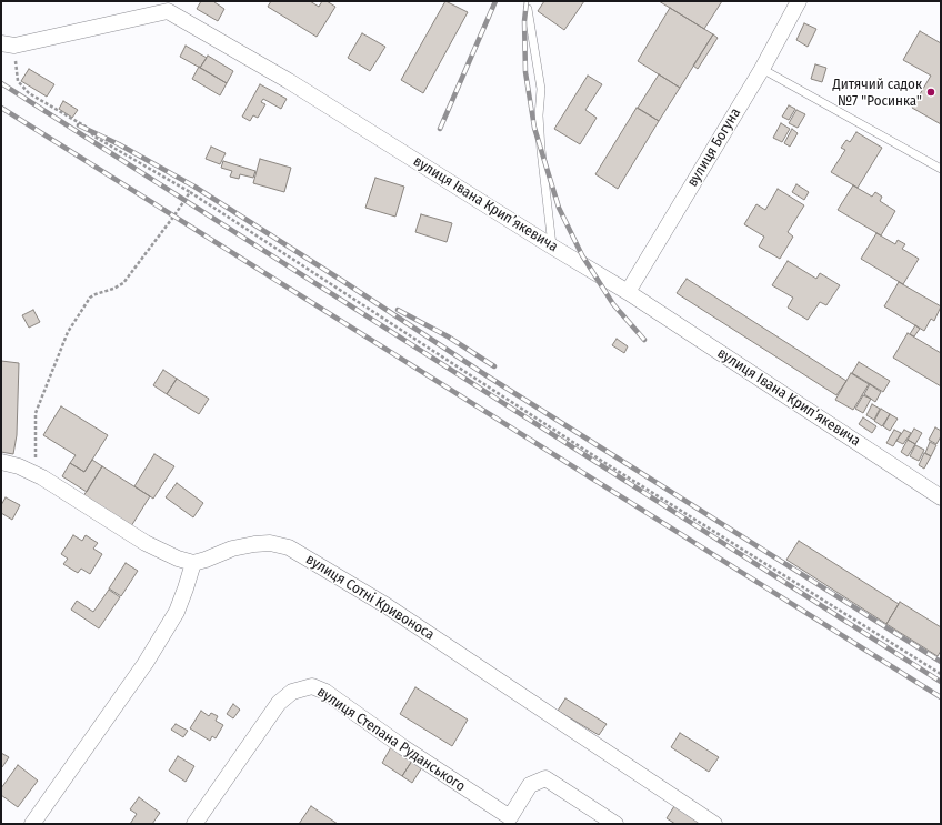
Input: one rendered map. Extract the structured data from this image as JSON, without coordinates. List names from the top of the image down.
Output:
{
  "streets": {
    "street": [
      "вулиця Богуна",
      "вулиця Івана Крипʼякевича",
      "вулиця Сотні Кривоноса",
      "вулиця Степана Руданського"
    ]
  },
  "crossings": [
    ["вулиця Богуна", "вулиця Івана Крипʼякевича"]
  ],
  "places": ["Дитячий садок №7 \"Росинка\""]
}
